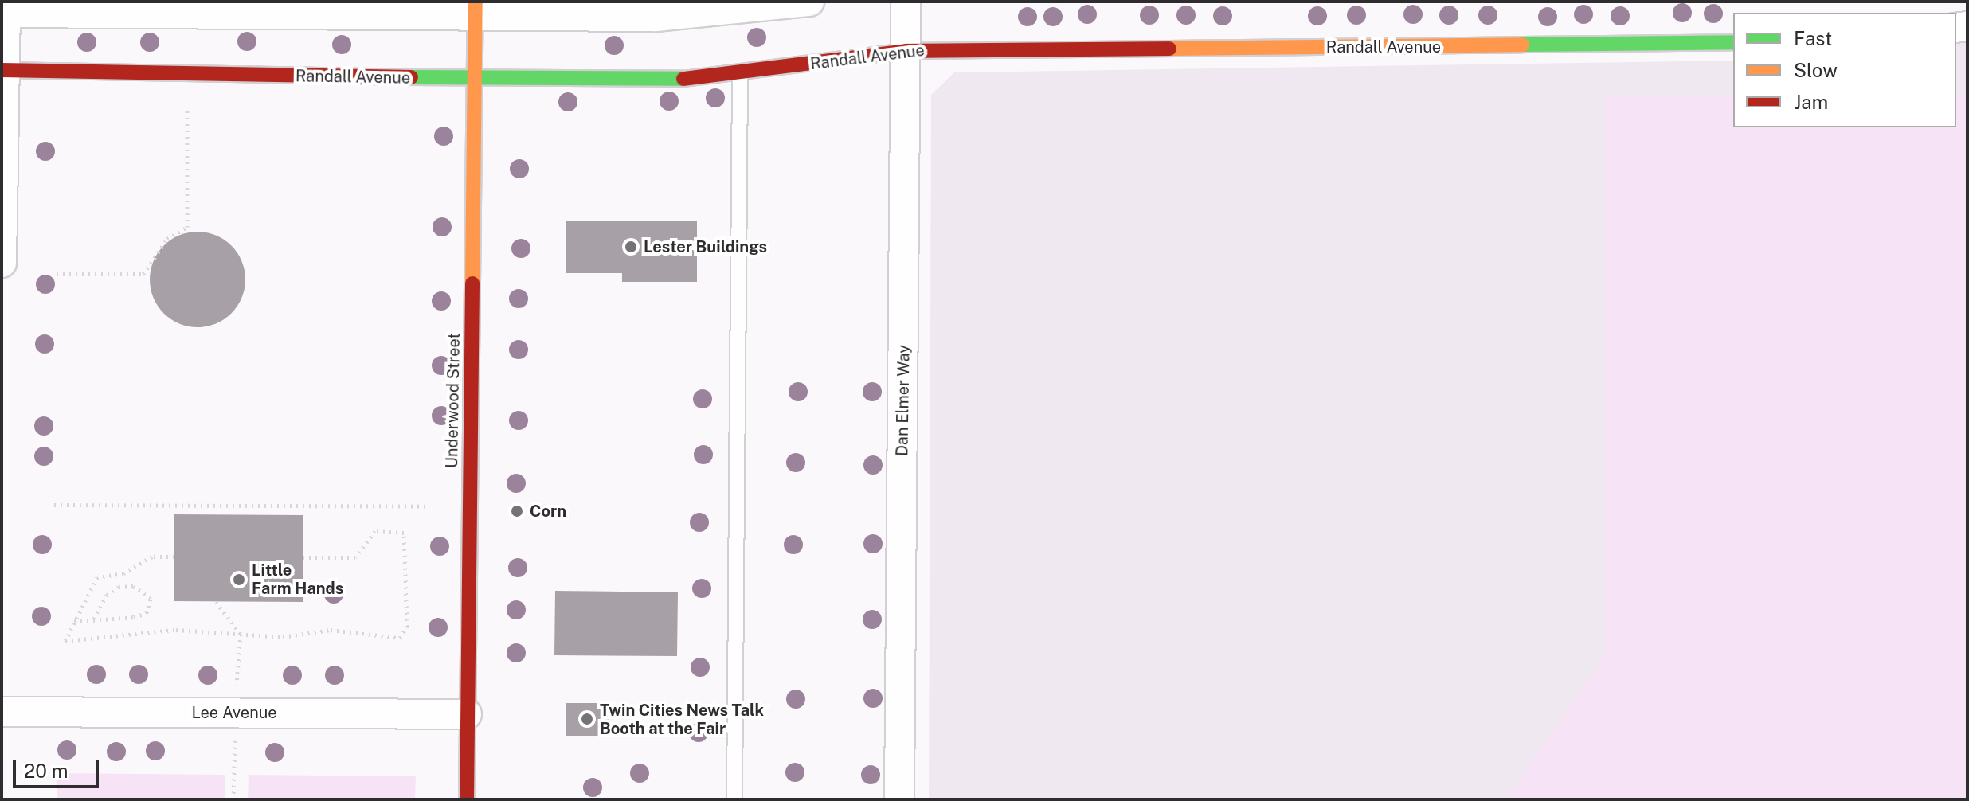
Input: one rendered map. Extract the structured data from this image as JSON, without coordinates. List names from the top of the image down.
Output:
{
  "streets": {
    "street": [
      "Randall Avenue",
      "Underwood Street",
      "Dan Elmer Way",
      "Lee Avenue"
    ]
  },
  "crossings": [
    ["Randall Avenue", "Underwood Street"],
    ["Randall Avenue", "Dan Elmer Way"],
    ["Underwood Street", "Lee Avenue"]
  ],
  "places": [
    "Lester Buildings",
    "Corn",
    "Little Farm Hands",
    "Twin Cities News Talk Booth at the Fair"
  ],
  "legend": ["Fast", "Slow", "Jam"],
  "scale_bar": "20 m"
}
